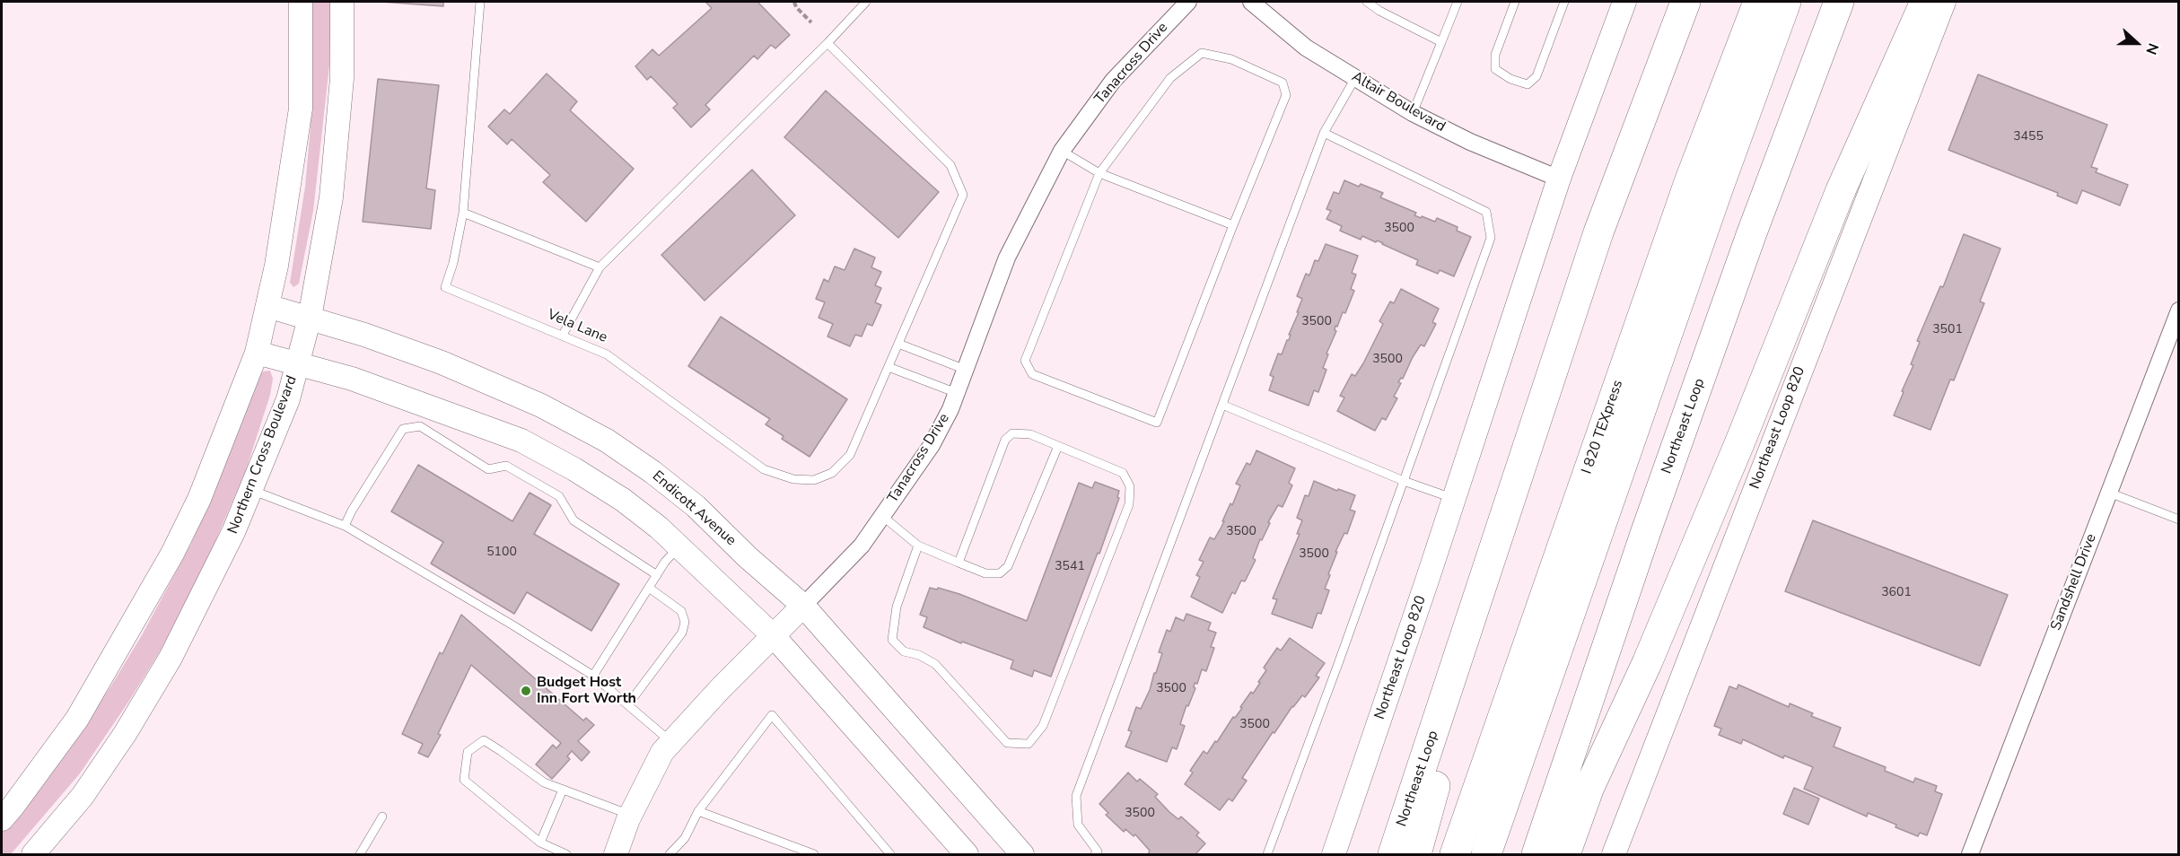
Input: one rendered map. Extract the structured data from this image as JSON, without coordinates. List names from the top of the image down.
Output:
{
  "streets": {
    "highway": ["Northeast Loop", "I 820 TEXpress"],
    "street": [
      "Tanacross Drive",
      "Altair Boulevard",
      "Northeast Loop 820",
      "Northern Cross Boulevard",
      "Endicott Avenue",
      "Sandshell Drive"
    ],
    "lane": ["Vela Lane"]
  },
  "crossings": [
    ["Tanacross Drive", "Endicott Avenue"],
    ["Altair Boulevard", "Northeast Loop 820"],
    ["Northern Cross Boulevard", "Endicott Avenue"]
  ],
  "places": ["Budget Host Inn Fort Worth"],
  "house_numbers": [
    "3455",
    "3500",
    "3500",
    "3501",
    "3500",
    "3500",
    "5100",
    "3500",
    "3541",
    "3601",
    "3500",
    "3500",
    "3500"
  ],
  "north": "right"
}
